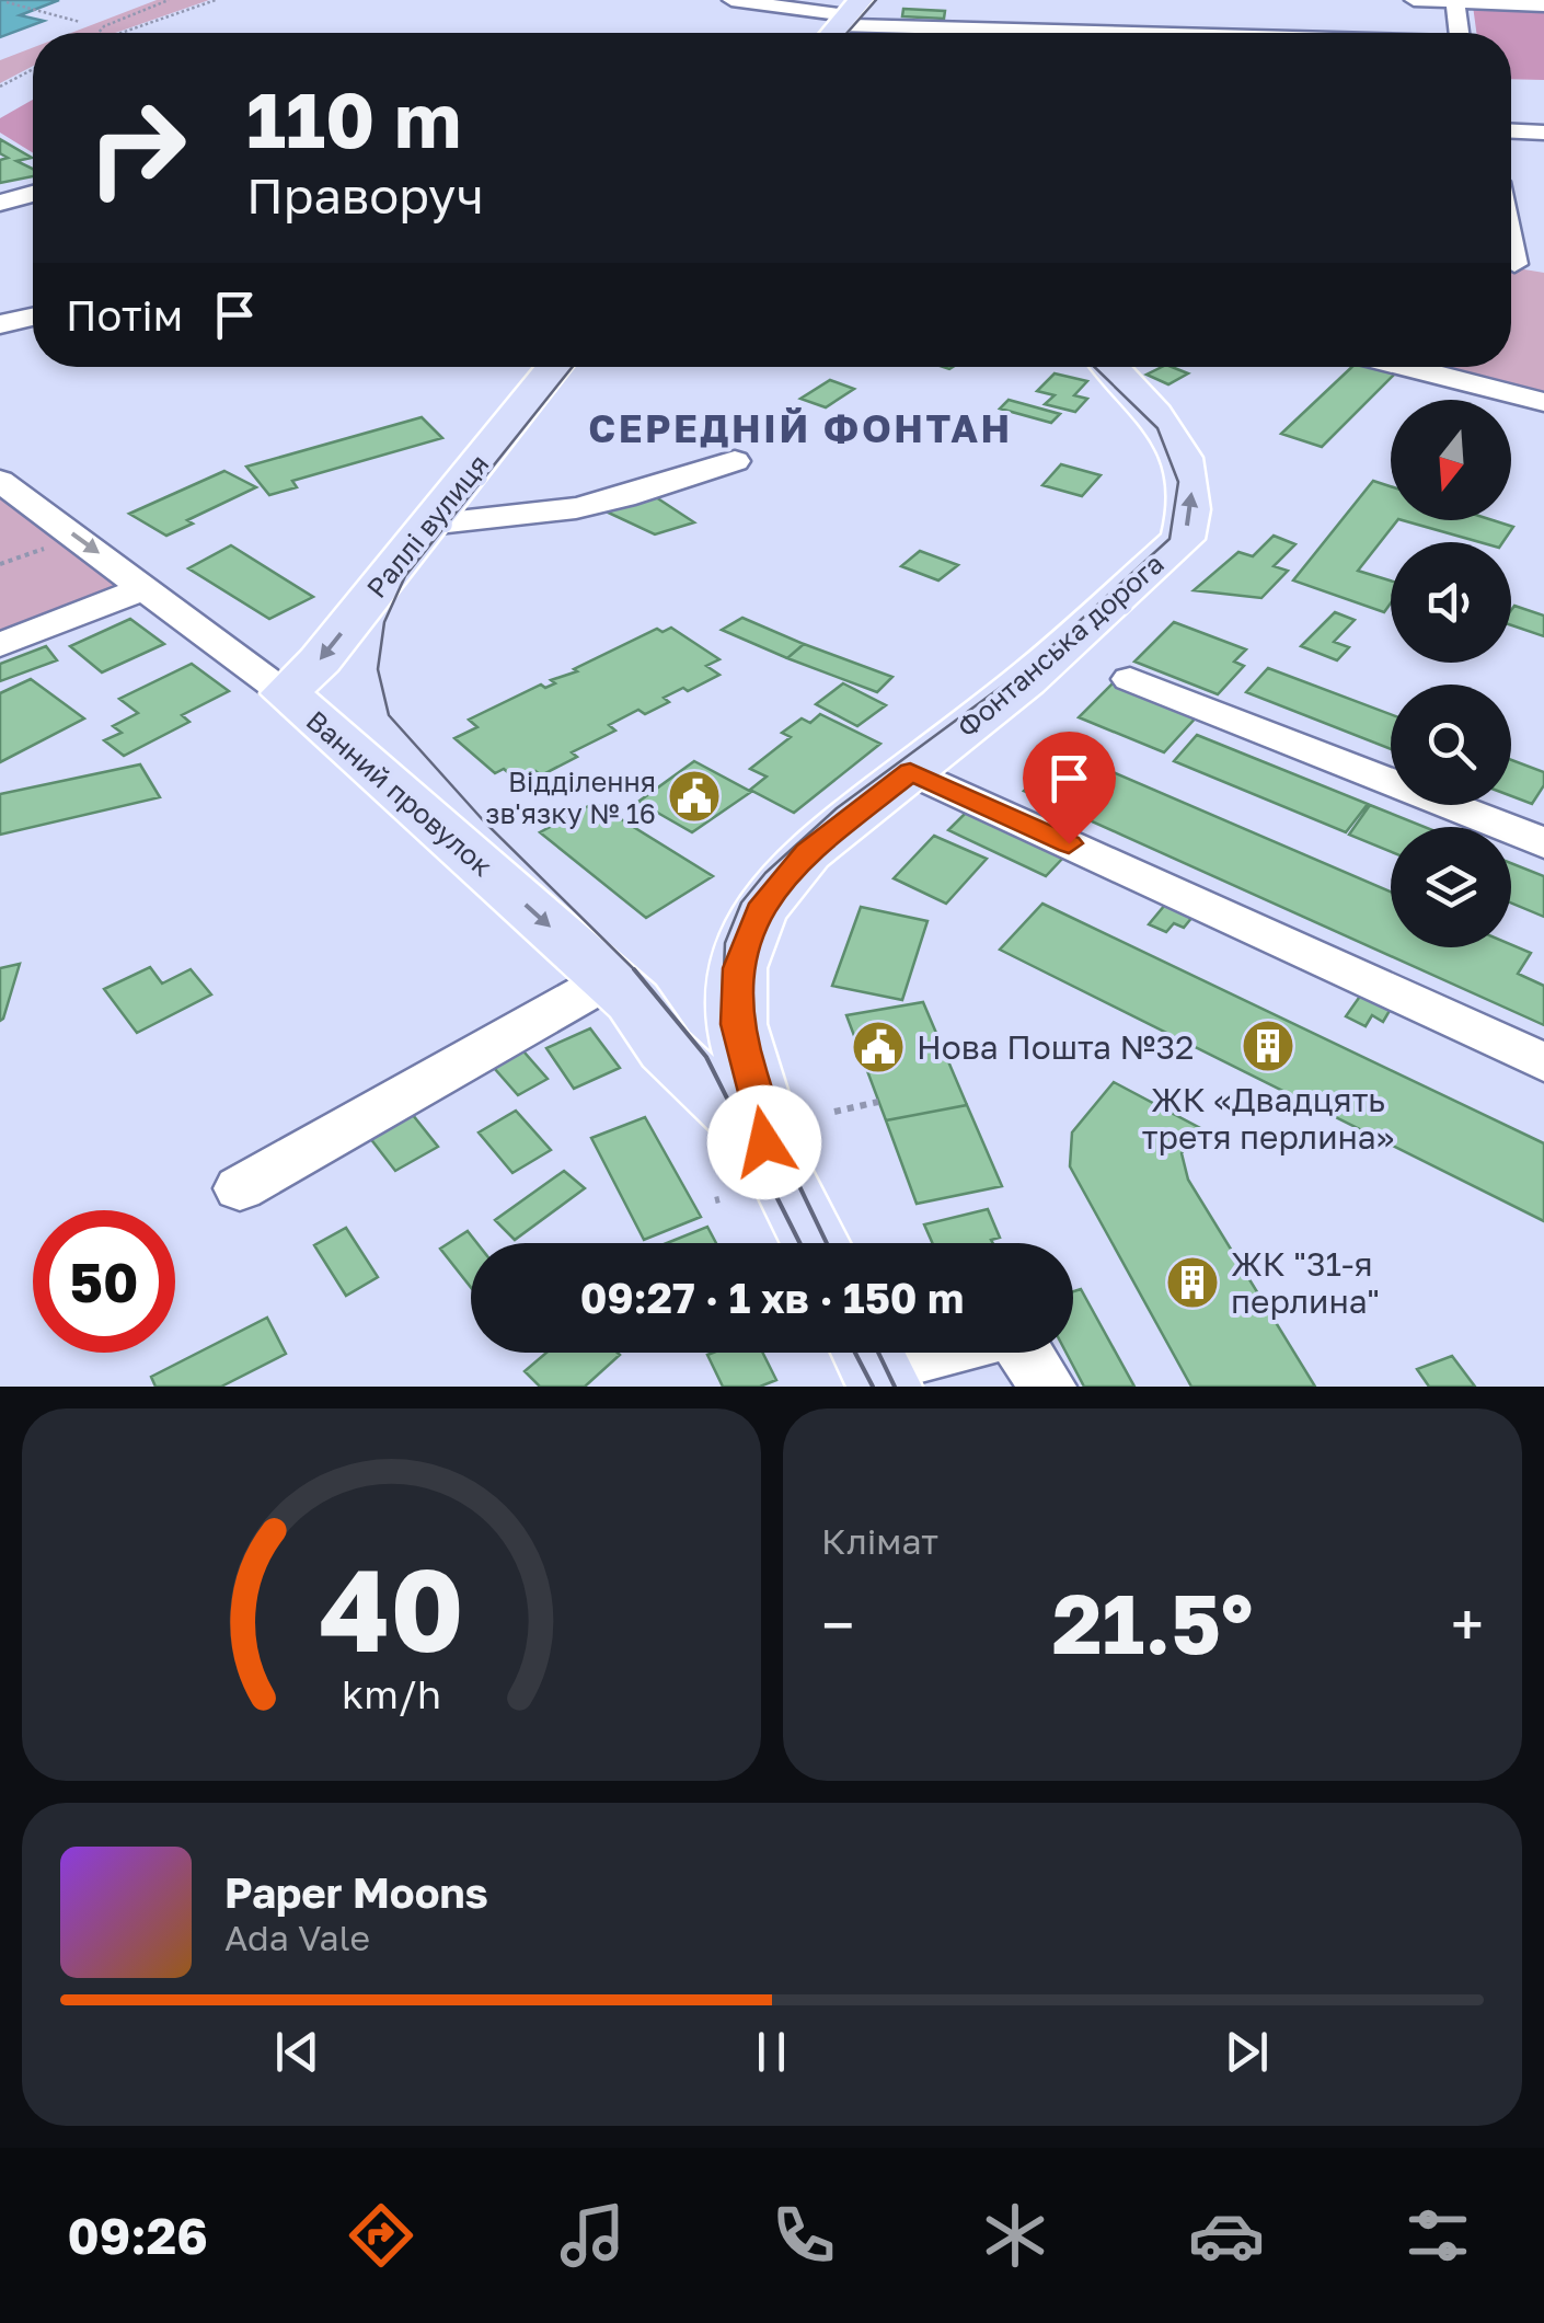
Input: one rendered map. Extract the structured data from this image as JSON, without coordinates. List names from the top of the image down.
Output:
{
  "streets": {
    "main road": ["Раллі вулиця", "Фонтанська дорога", "Ванний провулок"]
  },
  "crossings": [
    ["Раллі вулиця", "Ванний провулок"],
    ["Фонтанська дорога", "Ванний провулок"]
  ],
  "one_way": ["Раллі вулиця", "Фонтанська дорога", "Ванний провулок"],
  "districts": ["СЕРЕДНІЙ ФОНТАН"],
  "places": {
    "public building": ["Відділення зв'язку № 16", "Нова Пошта №32"],
    "building": ["ЖК «Двадцять третя перлина»", "ЖК \"31-я перлина\""]
  },
  "north": "bottom",
  "page": {
    "turn": ["110 m", "Праворуч"],
    "then": "Потім",
    "limit": "50",
    "trip": "09:27 · 1 хв · 150 m",
    "tile": "Клімат",
    "heat": ["−", "21.5°", "+"],
    "song": ["Paper Moons", "Ada Vale"],
    "tabs": "09:26",
    "gauge": ["40", "km/h"]
  }
}
